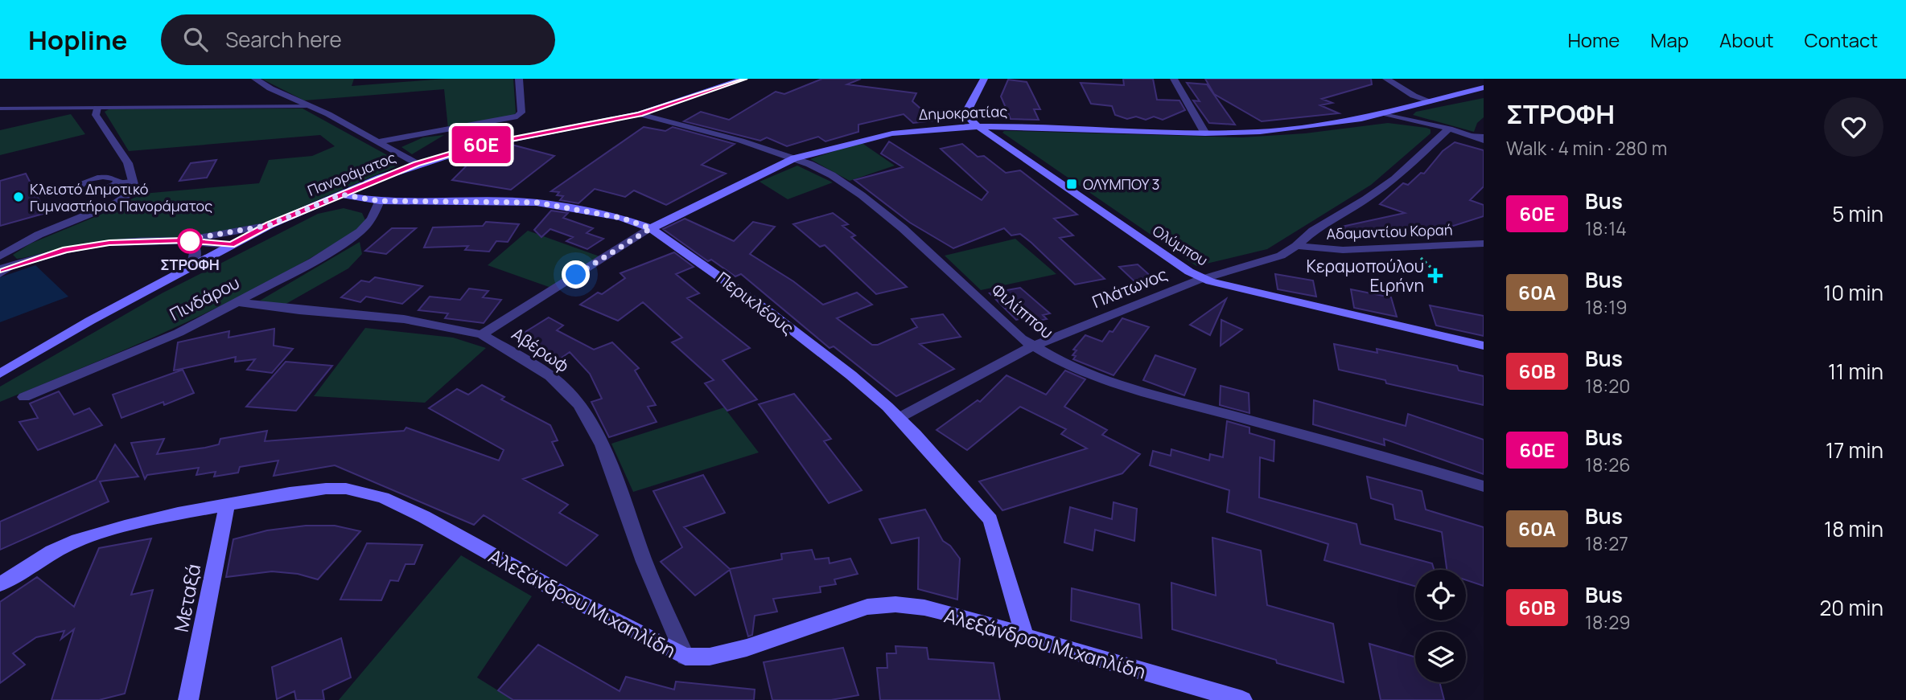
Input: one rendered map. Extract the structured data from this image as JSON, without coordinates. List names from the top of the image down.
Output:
{
  "streets": {
    "street": [
      "Δημοκρατίας",
      "Πανοράματος",
      "Αδαμαντίου Κοραή",
      "Ολύμπου",
      "Πλάτωνος",
      "Πινδάρου",
      "Περικλέους",
      "Φιλίππου",
      "Αβέρωφ",
      "Μεταξά",
      "Aλεξάνδρου Mιχαηλίδη"
    ]
  },
  "crossings": [
    ["Δημοκρατίας", "Ολύμπου"],
    ["Δημοκρατίας", "Περικλέους"],
    ["Δημοκρατίας", "Φιλίππου"],
    ["Δημοκρατίας", "Αβέρωφ"],
    ["Πανοράματος", "Περικλέους"],
    ["Πανοράματος", "Φιλίππου"],
    ["Αδαμαντίου Κοραή", "Πλάτωνος"],
    ["Ολύμπου", "Πλάτωνος"],
    ["Πλάτωνος", "Περικλέους"],
    ["Πλάτωνος", "Φιλίππου"],
    ["Πινδάρου", "Περικλέους"],
    ["Πινδάρου", "Αβέρωφ"],
    ["Περικλέους", "Aλεξάνδρου Mιχαηλίδη"],
    ["Αβέρωφ", "Aλεξάνδρου Mιχαηλίδη"],
    ["Μεταξά", "Aλεξάνδρου Mιχαηλίδη"]
  ],
  "places": {
    "transit": ["ΟΛΥΜΠΟΥ 3"],
    "other": ["Κλειστό Δημοτικό Γυμναστήριο Πανοράματος", "ΣΤΡΟΦΗ"],
    "health": ["Κεραμοπούλου Ειρήνη"]
  },
  "lines": ["bus line 60Ε"],
  "page": {
    "header": "Hopline",
    "search": "Search here",
    "nav": [
      "Home",
      "Map",
      "About",
      "Contact"
    ],
    "on_map": "60Ε",
    "heading": ["ΣΤΡΟΦΗ", "Walk · 4 min · 280 m"],
    "list": [
      {
        "mark": "60Ε",
        "name": "Bus",
        "note": "18:14",
        "value": "5 min"
      },
      {
        "mark": "60Α",
        "name": "Bus",
        "note": "18:19",
        "value": "10 min"
      },
      {
        "mark": "60Β",
        "name": "Bus",
        "note": "18:20",
        "value": "11 min"
      },
      {
        "mark": "60Ε",
        "name": "Bus",
        "note": "18:26",
        "value": "17 min"
      },
      {
        "mark": "60Α",
        "name": "Bus",
        "note": "18:27",
        "value": "18 min"
      },
      {
        "mark": "60Β",
        "name": "Bus",
        "note": "18:29",
        "value": "20 min"
      }
    ]
  }
}
